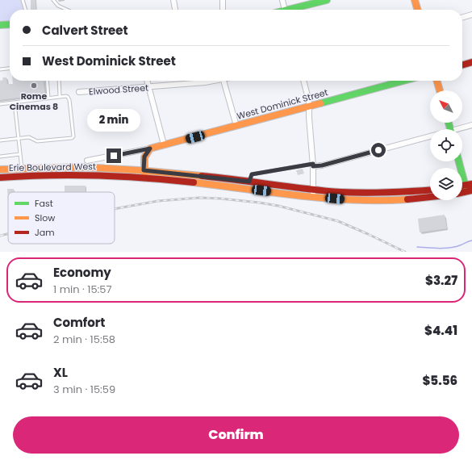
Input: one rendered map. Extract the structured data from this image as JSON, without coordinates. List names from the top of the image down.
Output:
{
  "streets": {
    "main road": ["West Dominick Street", "Erie Boulevard West"],
    "street": ["Elwood Street"]
  },
  "places": ["Rome Cinemas 8"],
  "legend": ["Fast", "Slow", "Jam"],
  "north": "top left",
  "page": {
    "banner": ["Calvert Street", "West Dominick Street"],
    "bubble": "2 min",
    "list": [
      {
        "name": "Economy",
        "note": "1 min · 15:57",
        "value": "$3.27"
      },
      {
        "name": "Comfort",
        "note": "2 min · 15:58",
        "value": "$4.41"
      },
      {
        "name": "XL",
        "note": "3 min · 15:59",
        "value": "$5.56"
      }
    ],
    "buttons": "Confirm"
  }
}
